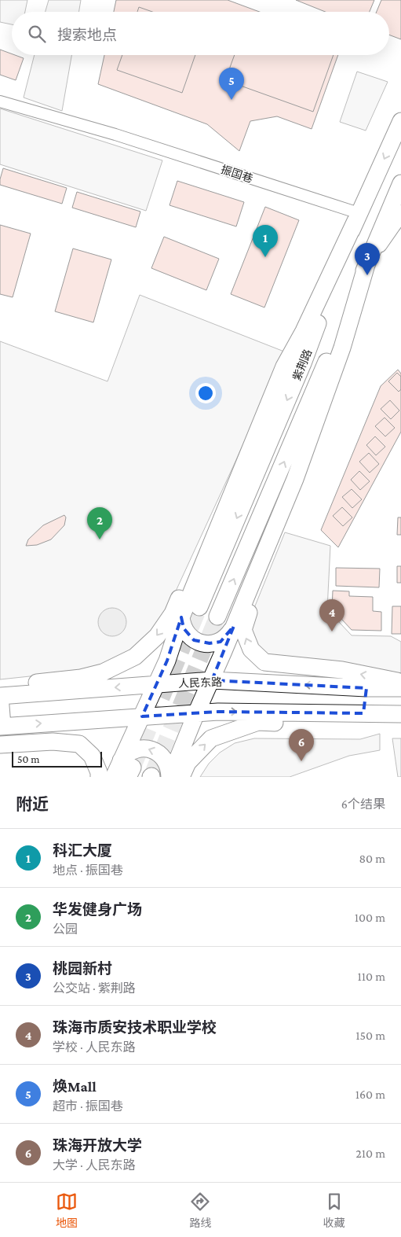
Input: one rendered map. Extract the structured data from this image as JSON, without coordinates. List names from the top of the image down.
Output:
{
  "streets": {
    "main road": ["紫荆路", "人民东路"],
    "street": ["振国巷"]
  },
  "crossings": [
    ["振国巷", "紫荆路"]
  ],
  "scale_bar": "50 m",
  "page": {
    "search": "搜索地点",
    "pins": [
      "5",
      "1",
      "3",
      "2",
      "4",
      "6"
    ],
    "scale": "50 m",
    "heading": ["附近", "6个结果"],
    "list": [
      {
        "mark": "1",
        "name": "科汇大厦",
        "note": "地点 · 振国巷",
        "value": "80 m"
      },
      {
        "mark": "2",
        "name": "华发健身广场",
        "note": "公园",
        "value": "100 m"
      },
      {
        "mark": "3",
        "name": "桃园新村",
        "note": "公交站 · 紫荆路",
        "value": "110 m"
      },
      {
        "mark": "4",
        "name": "珠海市质安技术职业学校",
        "note": "学校 · 人民东路",
        "value": "150 m"
      },
      {
        "mark": "5",
        "name": "焕Mall",
        "note": "超市 · 振国巷",
        "value": "160 m"
      },
      {
        "mark": "6",
        "name": "珠海开放大学",
        "note": "大学 · 人民东路",
        "value": "210 m"
      }
    ],
    "nav": ["地图", "路线", "收藏"]
  }
}
